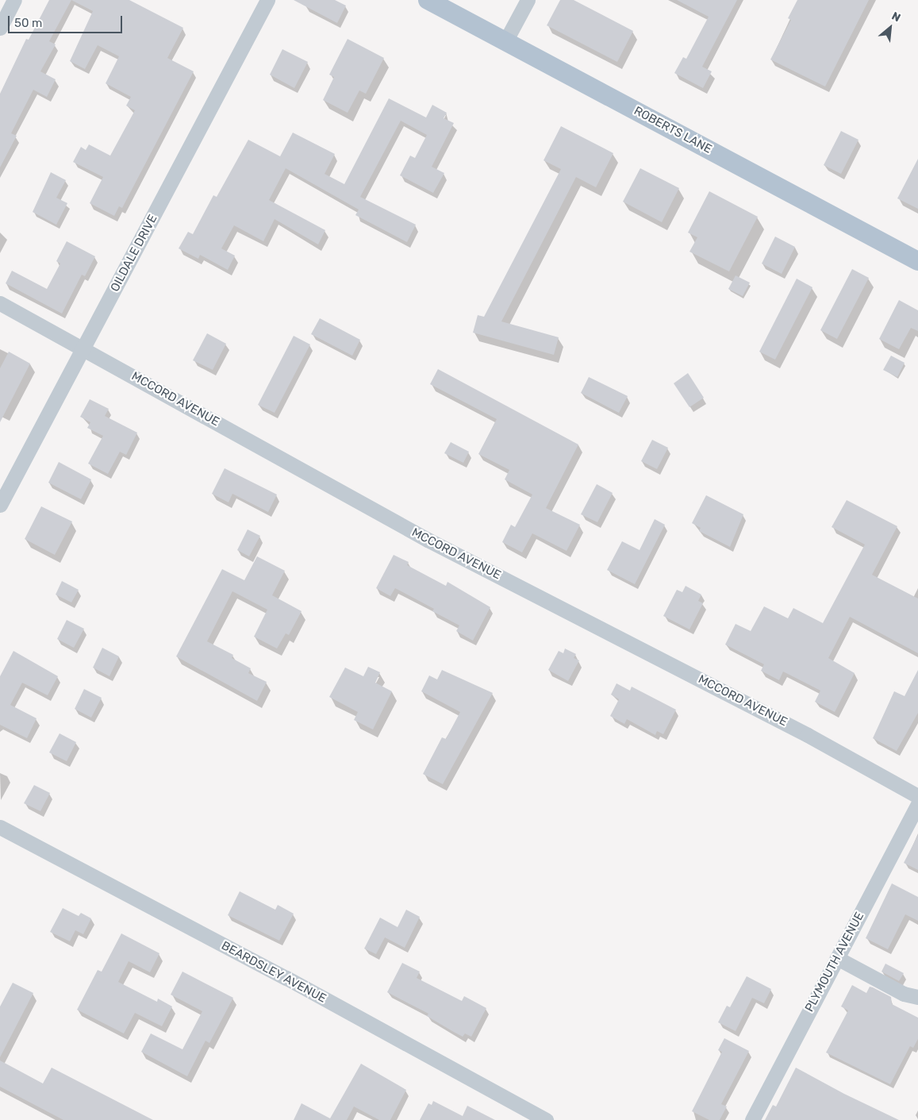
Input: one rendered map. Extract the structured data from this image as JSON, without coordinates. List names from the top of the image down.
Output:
{
  "streets": {
    "main road": ["ROBERTS LANE"],
    "street": [
      "OILDALE DRIVE",
      "MCCORD AVENUE",
      "PLYMOUTH AVENUE",
      "BEARDSLEY AVENUE"
    ]
  },
  "crossings": [
    ["OILDALE DRIVE", "MCCORD AVENUE"]
  ],
  "scale_bar": "50 m",
  "north": "top right"
}
